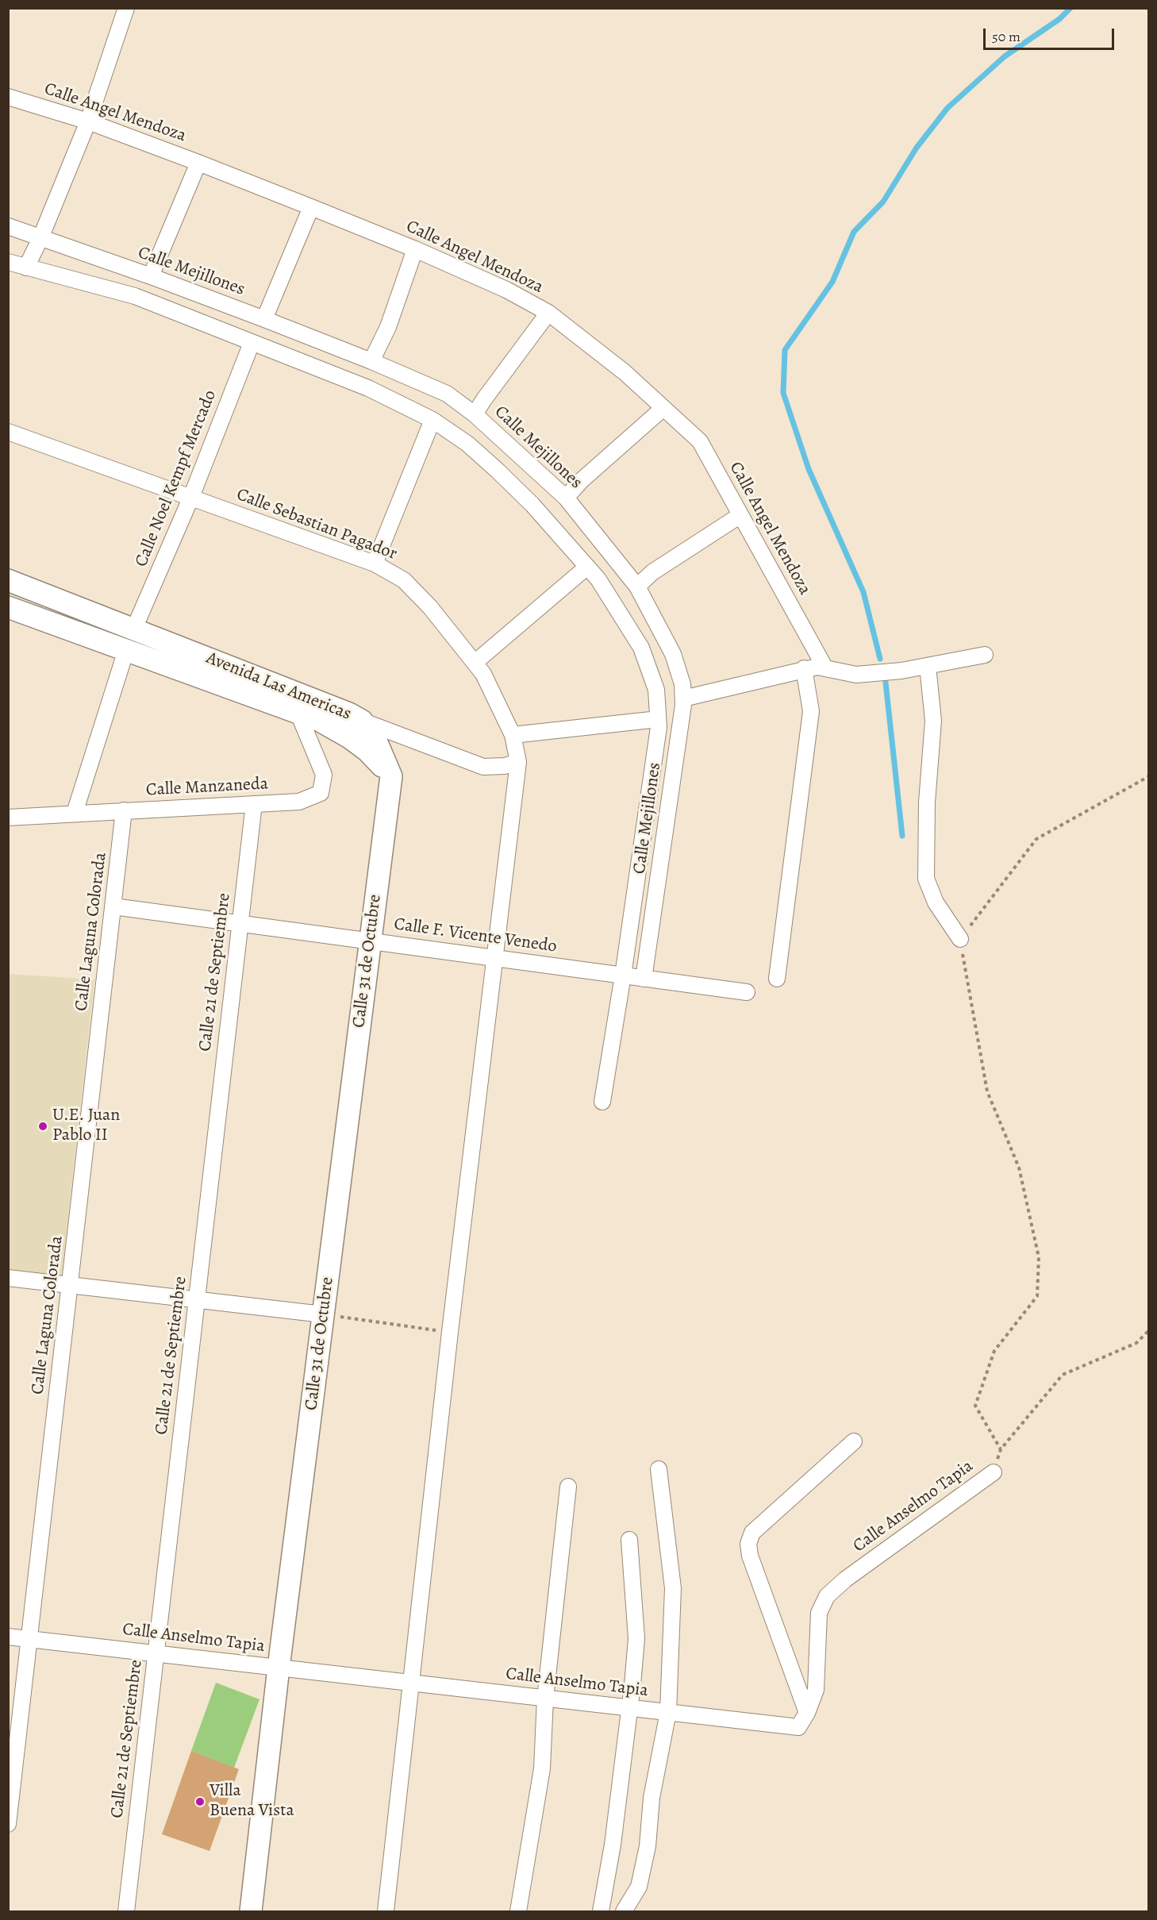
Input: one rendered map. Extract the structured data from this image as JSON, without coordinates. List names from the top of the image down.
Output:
{
  "streets": {
    "main road": ["Avenida Las Americas", "Calle 31 de Octubre"],
    "street": [
      "Calle Angel Mendoza",
      "Calle Mejillones",
      "Calle Noel Kempf Mercado",
      "Calle Sebastian Pagador",
      "Calle Manzaneda",
      "Calle Laguna Colorada",
      "Calle F. Vicente Venedo",
      "Calle 21 de Septiembre",
      "Calle Anselmo Tapia"
    ]
  },
  "crossings": [
    ["Calle Mejillones", "Calle Noel Kempf Mercado"],
    ["Calle Mejillones", "Calle F. Vicente Venedo"],
    ["Calle Noel Kempf Mercado", "Calle Sebastian Pagador"],
    ["Calle Noel Kempf Mercado", "Avenida Las Americas"],
    ["Calle Sebastian Pagador", "Calle F. Vicente Venedo"],
    ["Calle Sebastian Pagador", "Calle Anselmo Tapia"],
    ["Avenida Las Americas", "Calle Manzaneda"],
    ["Avenida Las Americas", "Calle 31 de Octubre"],
    ["Calle Manzaneda", "Calle Laguna Colorada"],
    ["Calle Manzaneda", "Calle 21 de Septiembre"],
    ["Calle Laguna Colorada", "Calle F. Vicente Venedo"],
    ["Calle Laguna Colorada", "Calle Anselmo Tapia"],
    ["Calle F. Vicente Venedo", "Calle 31 de Octubre"],
    ["Calle F. Vicente Venedo", "Calle 21 de Septiembre"],
    ["Calle 31 de Octubre", "Calle Anselmo Tapia"],
    ["Calle 21 de Septiembre", "Calle Anselmo Tapia"]
  ],
  "places": ["U.E. Juan Pablo II", "Villa Buena Vista"],
  "scale_bar": "50 m"
}
